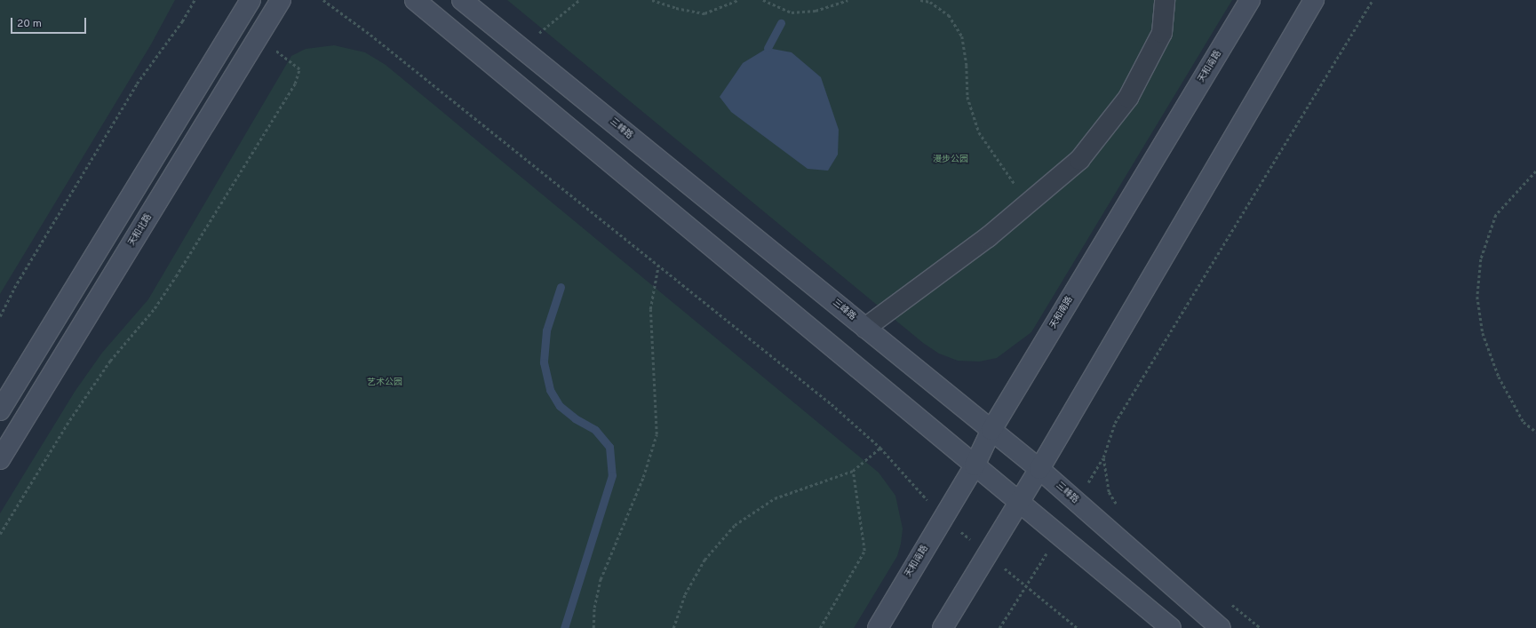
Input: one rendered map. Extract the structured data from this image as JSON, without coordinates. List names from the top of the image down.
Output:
{
  "streets": {
    "street": ["天和南路", "三峰路", "天和北路"]
  },
  "crossings": [
    ["天和南路", "三峰路"]
  ],
  "parks": ["漫步公园", "艺术公园"],
  "scale_bar": "20 m"
}
